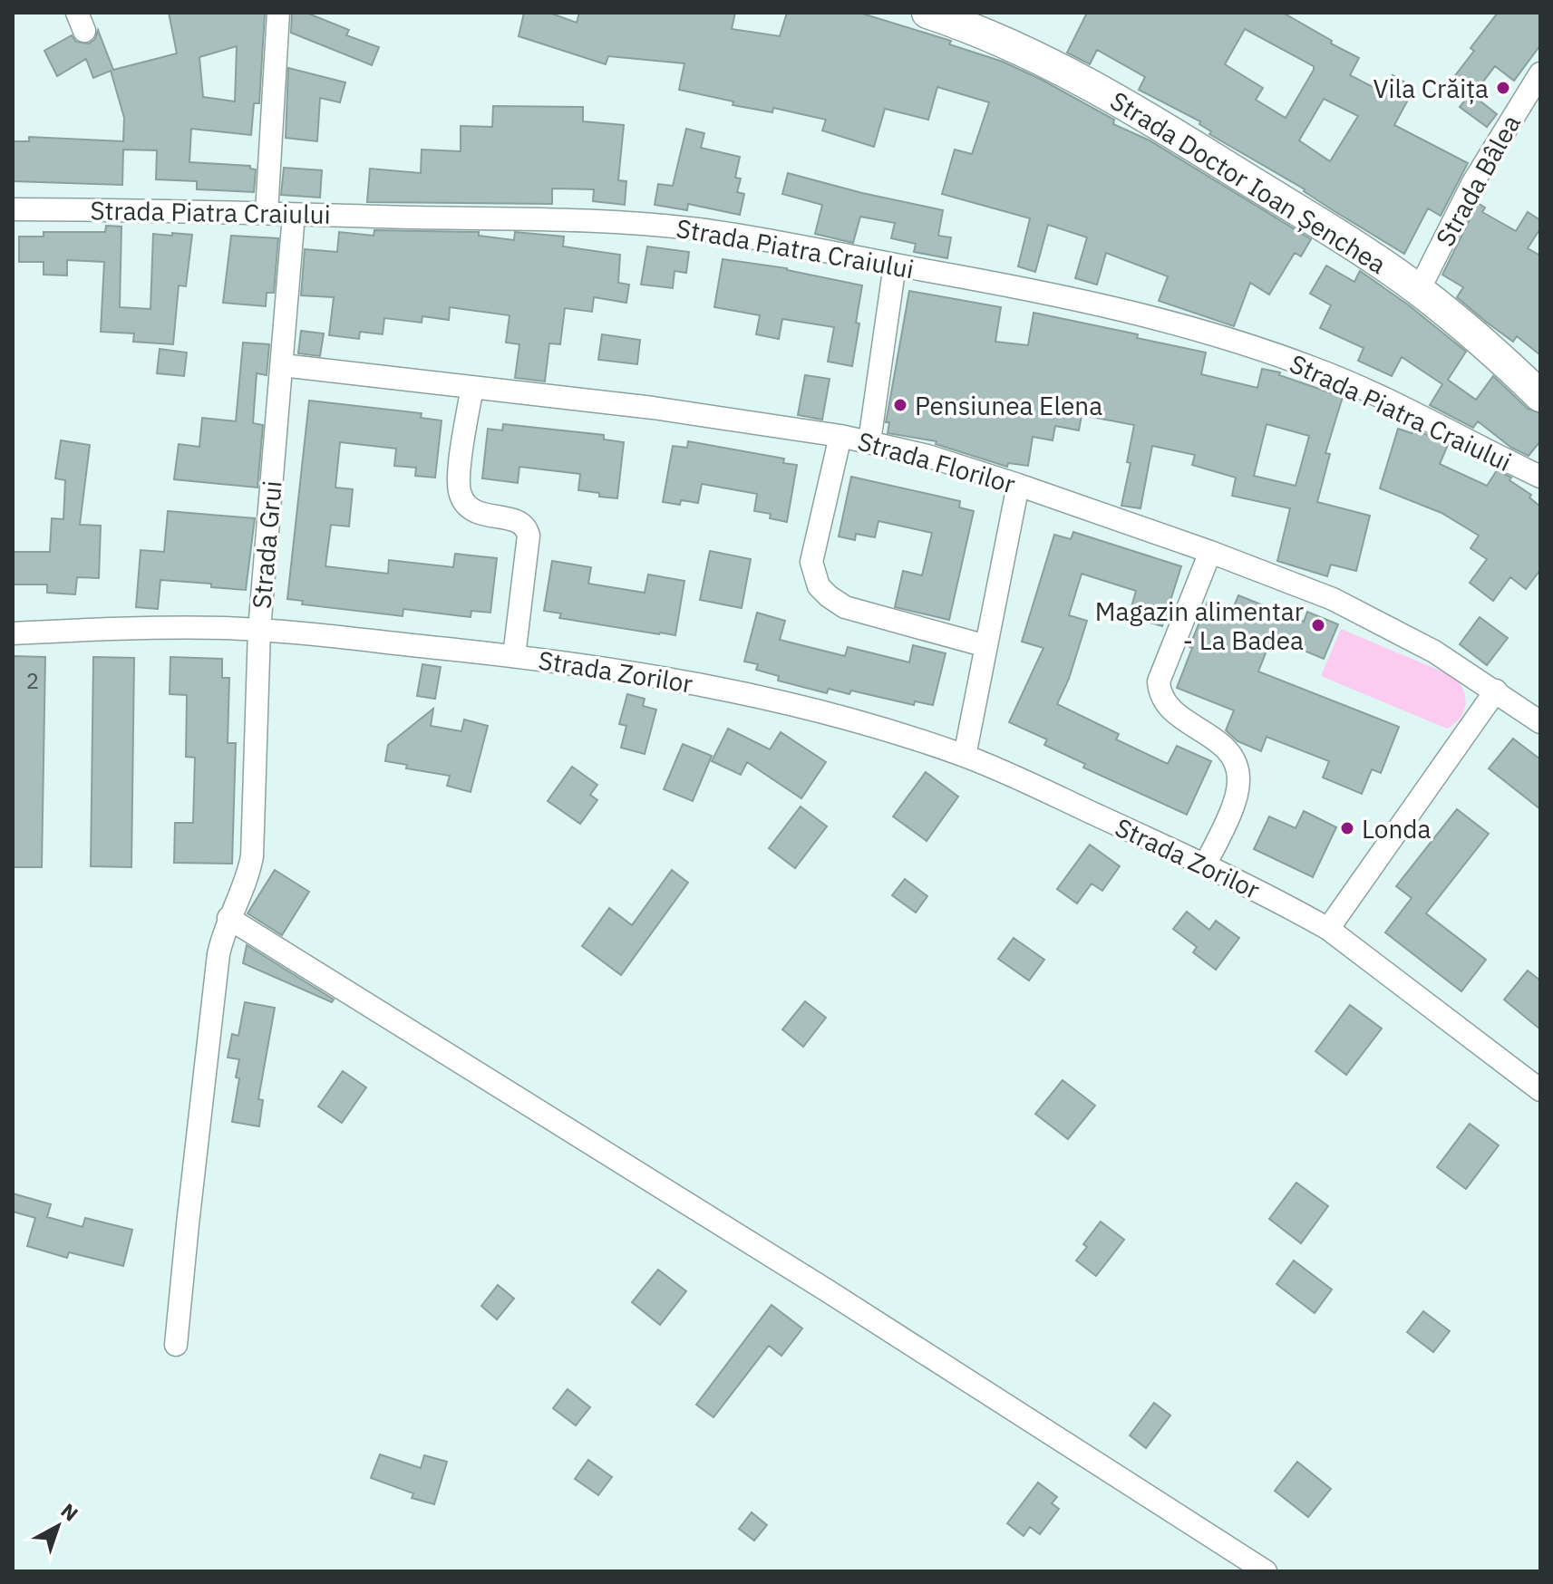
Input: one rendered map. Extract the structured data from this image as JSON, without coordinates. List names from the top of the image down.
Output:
{
  "streets": {
    "main road": ["Strada Doctor Ioan Șenchea"],
    "street": [
      "Strada Bâlea",
      "Strada Piatra Craiului",
      "Strada Florilor",
      "Strada Grui",
      "Strada Zorilor"
    ]
  },
  "crossings": [
    ["Strada Bâlea", "Strada Doctor Ioan Șenchea"],
    ["Strada Piatra Craiului", "Strada Grui"],
    ["Strada Florilor", "Strada Grui"],
    ["Strada Grui", "Strada Zorilor"]
  ],
  "places": [
    "Vila Crăița",
    "Pensiunea Elena",
    "Magazin alimentar - La Badea",
    "Londa"
  ],
  "house_numbers": ["2"],
  "north": "top right"
}
